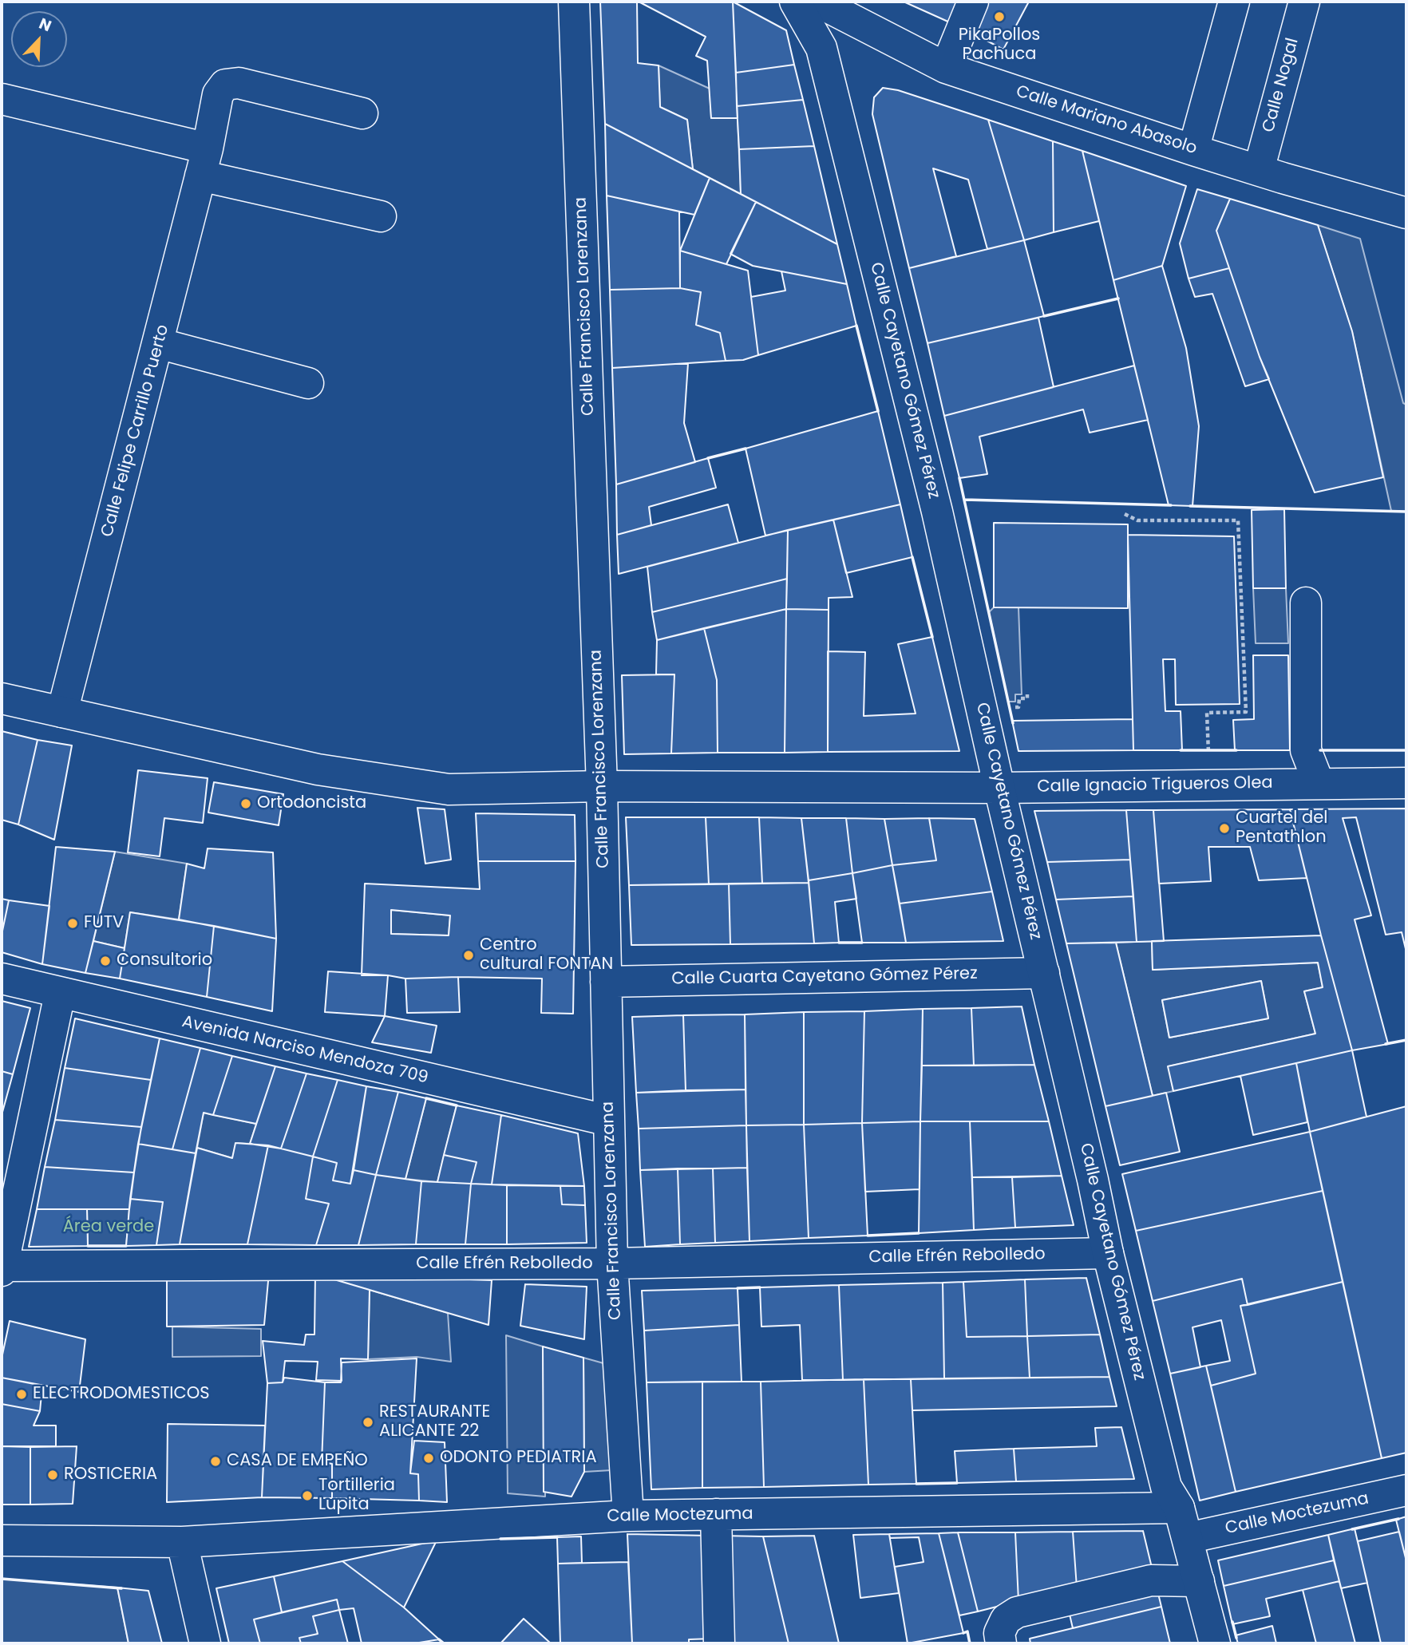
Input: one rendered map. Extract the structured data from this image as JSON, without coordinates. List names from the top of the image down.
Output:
{
  "streets": {
    "street": [
      "Calle Nogal",
      "Calle Mariano Abasolo",
      "Calle Francisco Lorenzana",
      "Calle Cayetano Gómez Pérez",
      "Calle Felipe Carrillo Puerto",
      "Calle Ignacio Trigueros Olea",
      "Calle Cuarta Cayetano Gómez Pérez",
      "Avenida Narciso Mendoza 709",
      "Calle Efrén Rebolledo",
      "Calle Moctezuma"
    ]
  },
  "crossings": [
    ["Calle Nogal", "Calle Mariano Abasolo"],
    ["Calle Francisco Lorenzana", "Calle Ignacio Trigueros Olea"],
    ["Calle Francisco Lorenzana", "Calle Cuarta Cayetano Gómez Pérez"],
    ["Calle Francisco Lorenzana", "Avenida Narciso Mendoza 709"],
    ["Calle Francisco Lorenzana", "Calle Efrén Rebolledo"],
    ["Calle Francisco Lorenzana", "Calle Moctezuma"],
    ["Calle Cayetano Gómez Pérez", "Calle Ignacio Trigueros Olea"],
    ["Calle Cayetano Gómez Pérez", "Calle Cuarta Cayetano Gómez Pérez"],
    ["Calle Cayetano Gómez Pérez", "Calle Efrén Rebolledo"],
    ["Calle Cayetano Gómez Pérez", "Calle Moctezuma"]
  ],
  "parks": ["Área verde"],
  "places": [
    "PikaPollos Pachuca",
    "Ortodoncista",
    "Cuartel del Pentathlon",
    "FUTV",
    "Centro cultural FONTAN",
    "Consultorio",
    "ELECTRODOMESTICOS",
    "RESTAURANTE ALICANTE 22",
    "ODONTO PEDIATRIA",
    "CASA DE EMPEÑO",
    "ROSTICERIA",
    "Tortilleria Lupita"
  ],
  "north": "top right"
}
